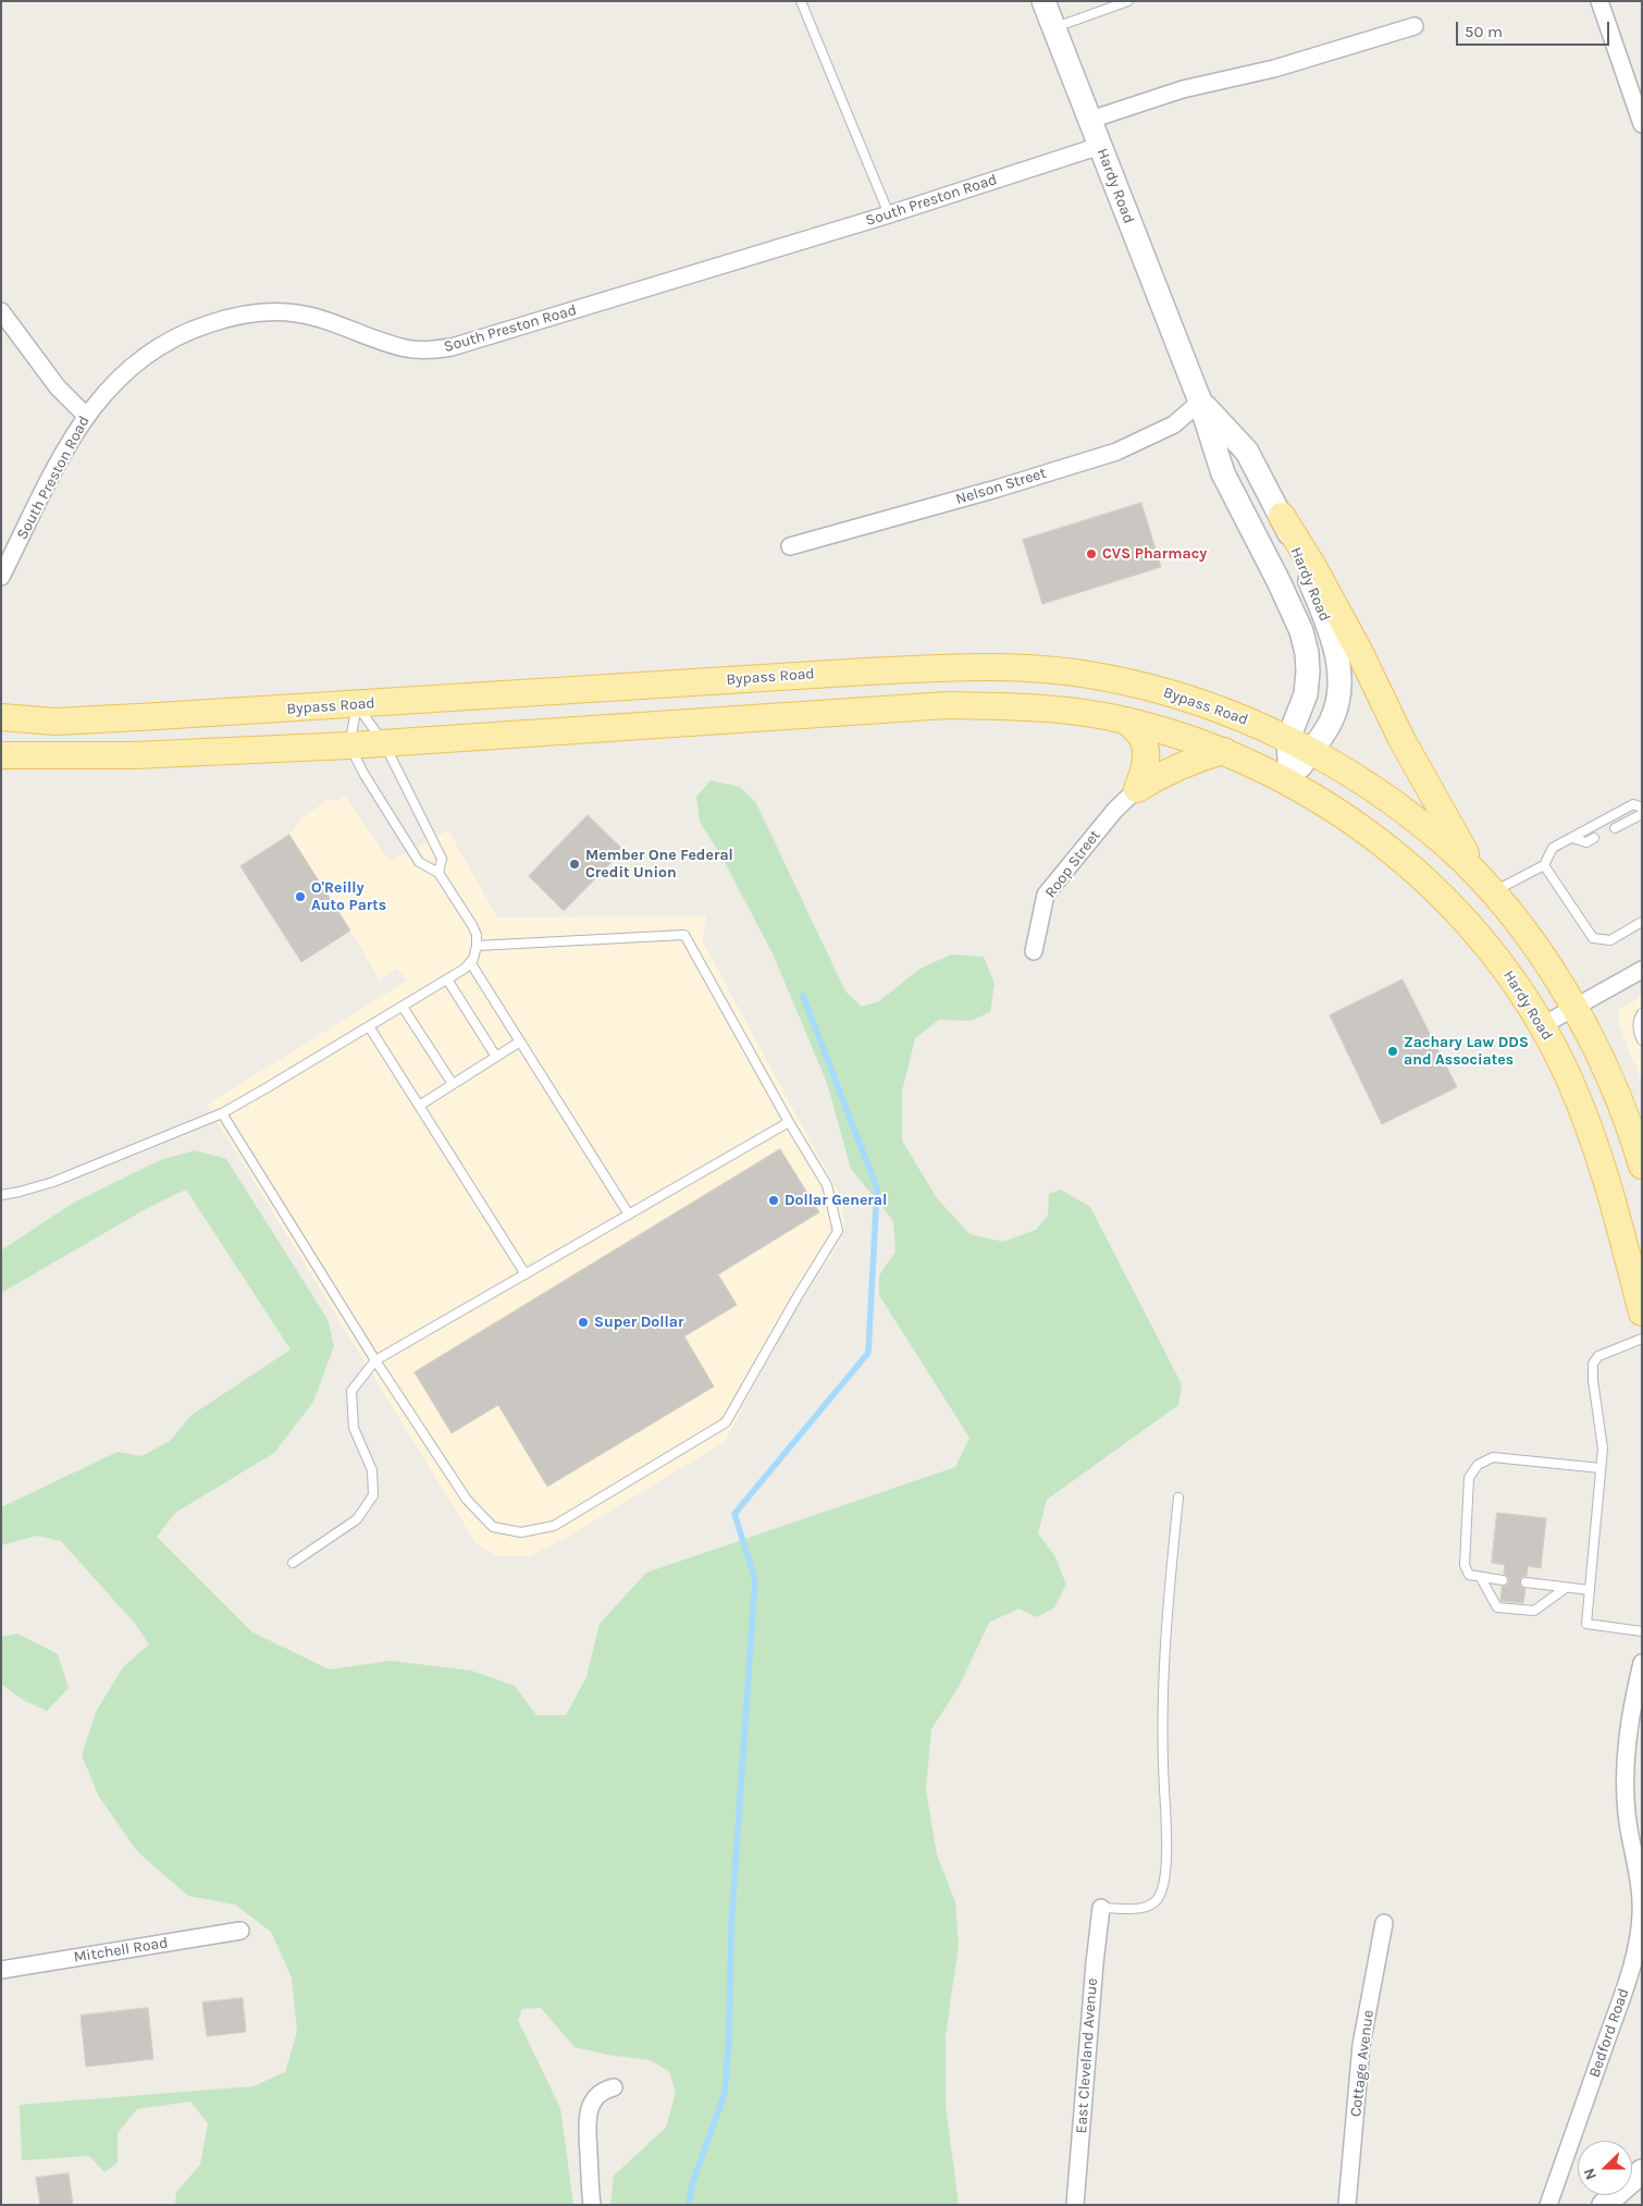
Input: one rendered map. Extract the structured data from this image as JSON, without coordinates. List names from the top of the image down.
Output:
{
  "streets": {
    "main road": ["Hardy Road", "Bypass Road"],
    "street": [
      "South Preston Road",
      "Nelson Street",
      "Roop Street",
      "Mitchell Road",
      "Bedford Road",
      "East Cleveland Avenue",
      "Cottage Avenue"
    ]
  },
  "crossings": [
    ["Hardy Road", "South Preston Road"],
    ["Hardy Road", "Nelson Street"],
    ["Hardy Road", "Bypass Road"]
  ],
  "places": [
    "CVS Pharmacy",
    "Member One Federal Credit Union",
    "O'Reilly Auto Parts",
    "Zachary Law DDS and Associates",
    "Dollar General",
    "Super Dollar"
  ],
  "scale_bar": "50 m",
  "north": "left"
}
